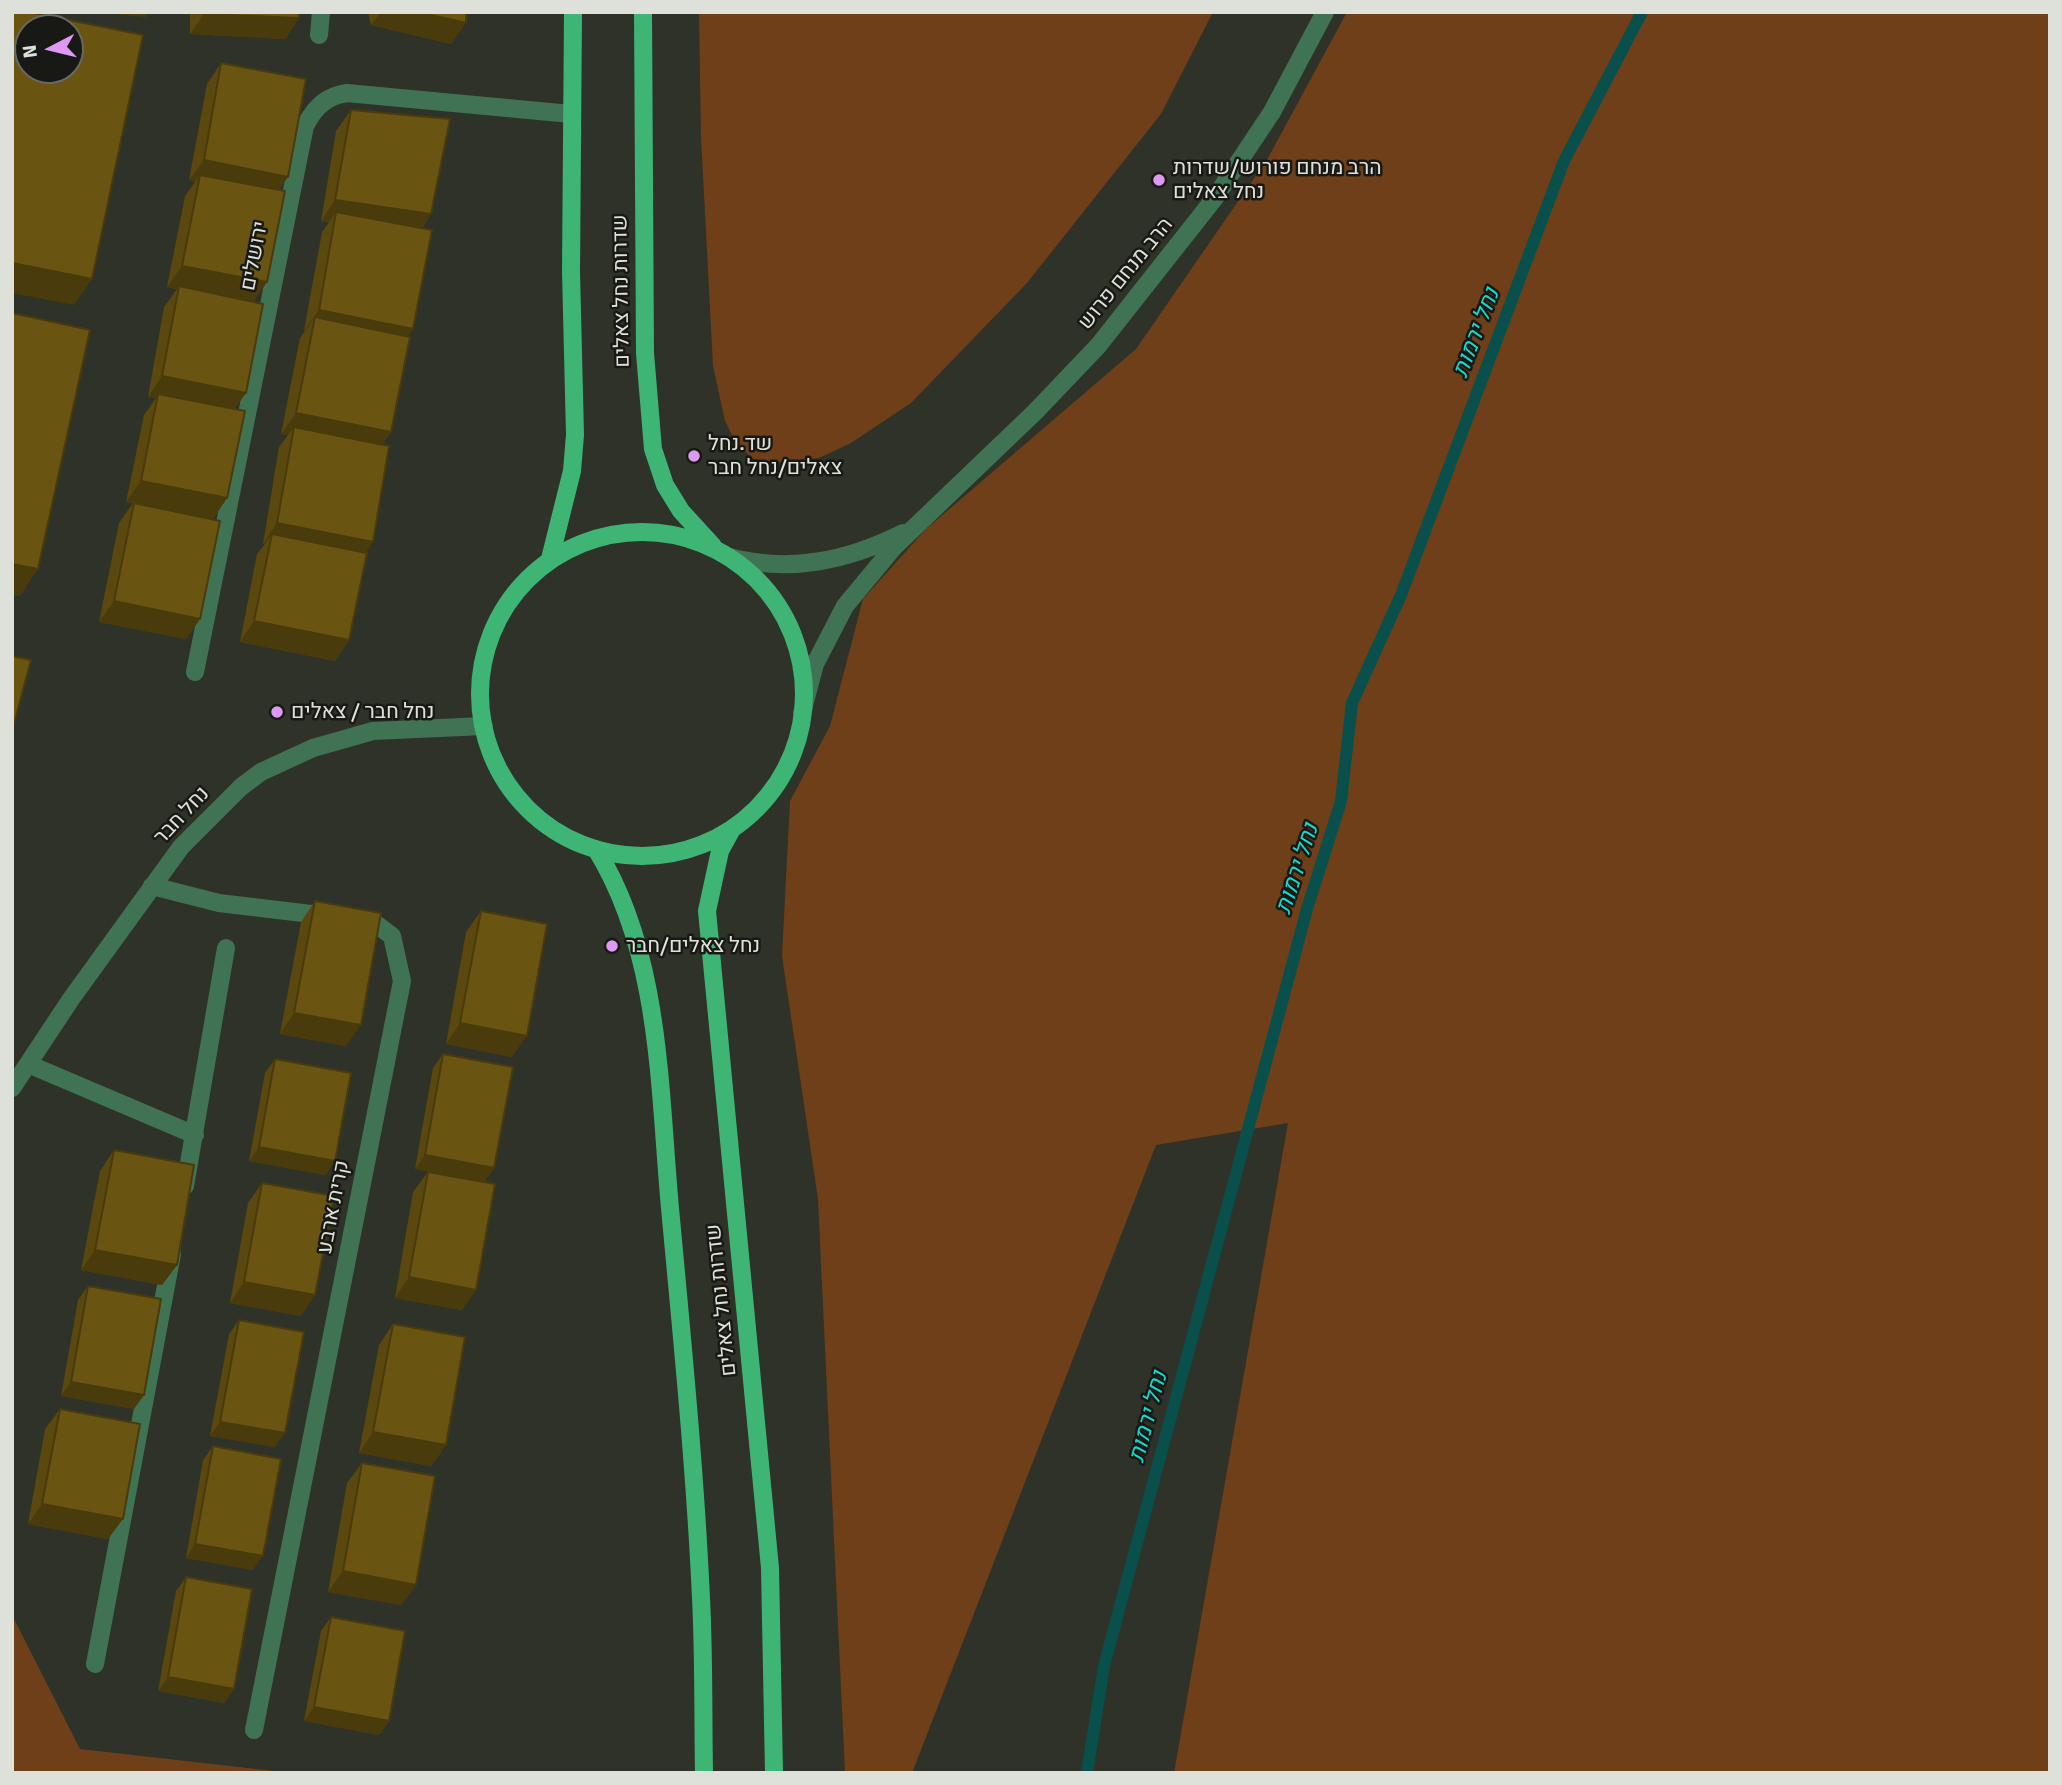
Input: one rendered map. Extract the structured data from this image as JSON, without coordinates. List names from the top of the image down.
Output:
{
  "streets": {
    "main road": ["שדרות נחל צאלים"],
    "street": [
      "ירושלים",
      "הרב מנחם פרוש",
      "נחל חבר",
      "קרית ארבע"
    ]
  },
  "crossings": [
    ["הרב מנחם פרוש", "שדרות נחל צאלים"],
    ["נחל חבר", "קרית ארבע"]
  ],
  "water": ["נחל ירמות"],
  "places": [
    "הרב מנחם פורוש/שדרות נחל צאלים",
    "שד.נחל צאלים/נחל חבר",
    "נחל חבר / צאלים",
    "נחל צאלים/חבר"
  ],
  "north": "left"
}
